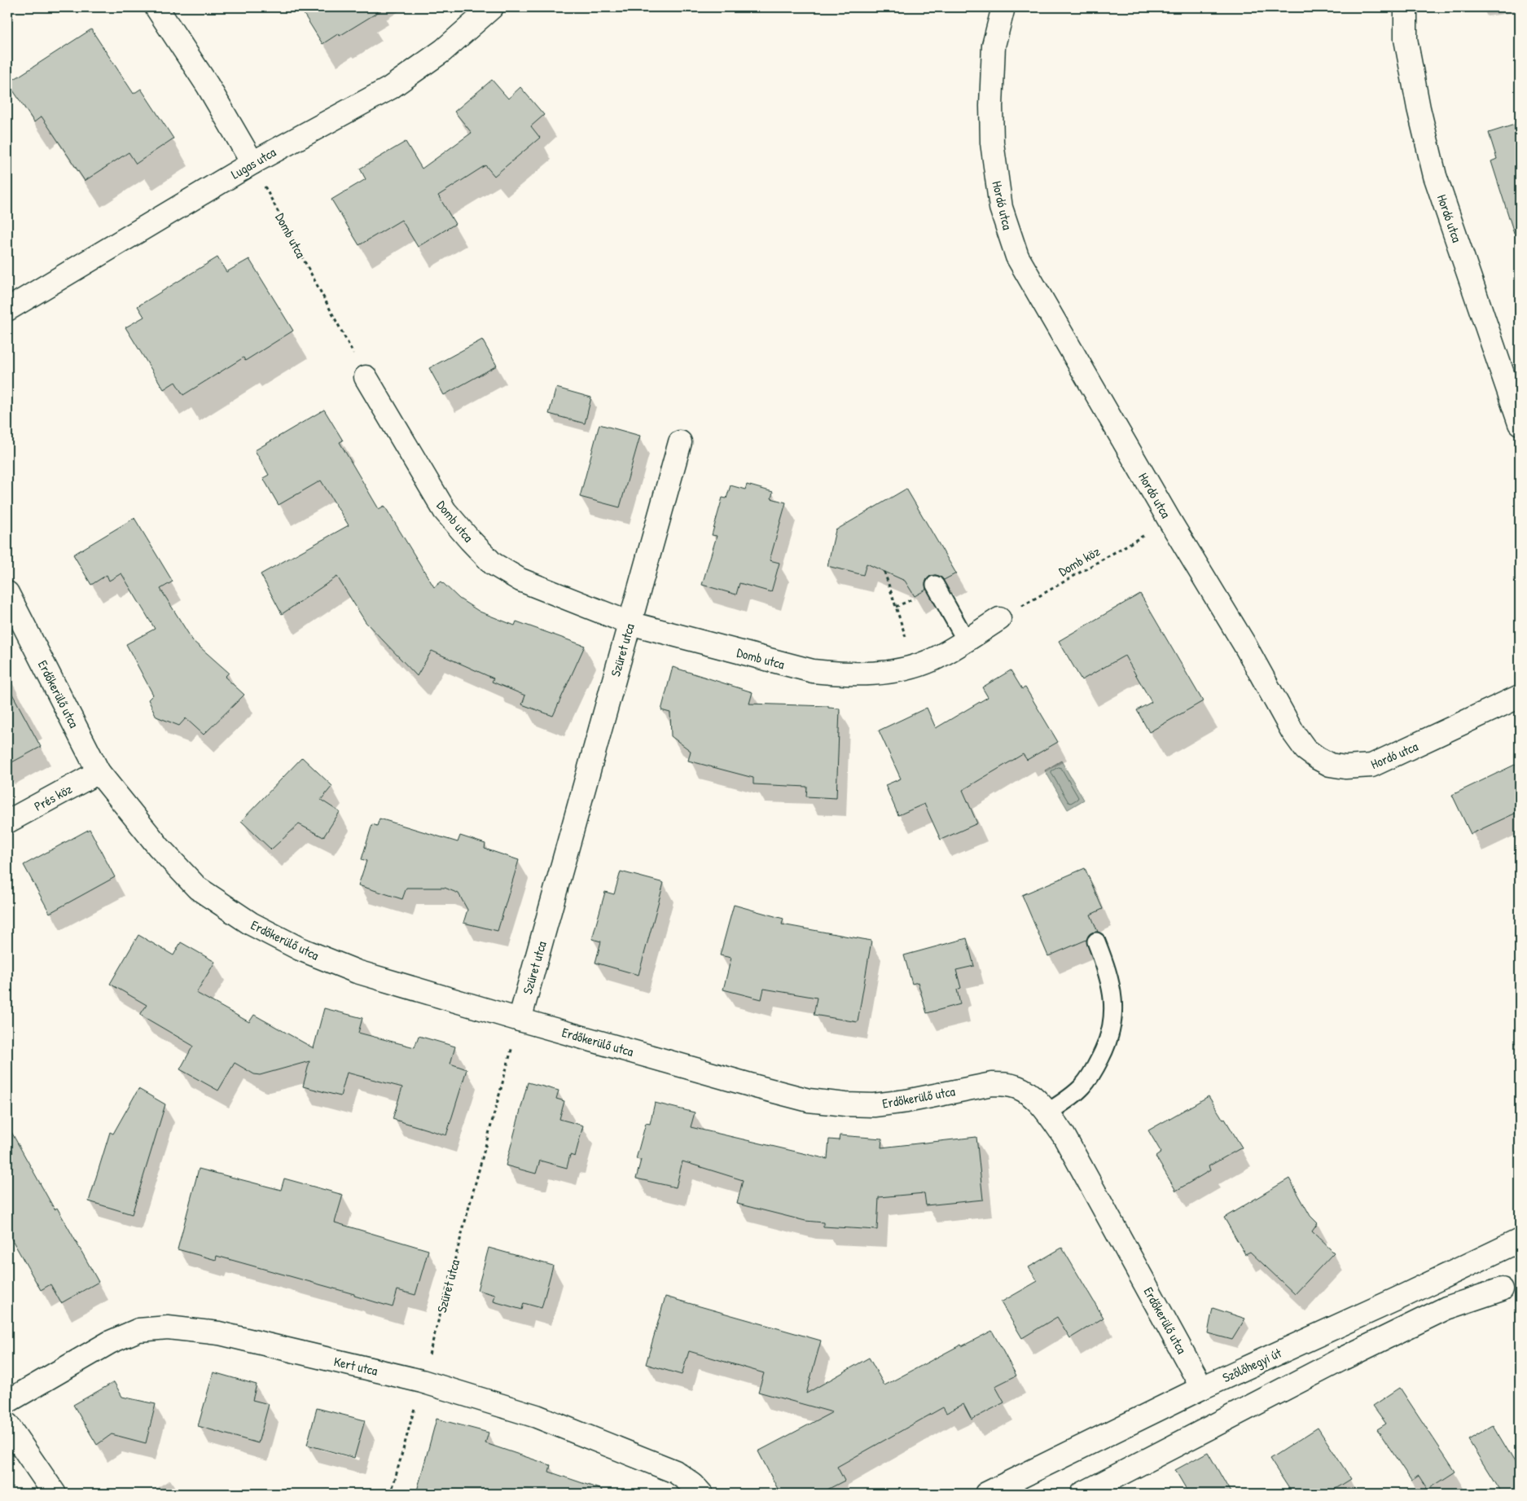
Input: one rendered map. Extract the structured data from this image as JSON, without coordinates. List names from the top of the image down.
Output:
{
  "streets": {
    "street": [
      "Lugas utca",
      "Hordó utca",
      "Domb utca",
      "Szüret utca",
      "Erdőkerülő utca",
      "Prés köz",
      "Szőlőhegyi út",
      "Kert utca"
    ],
    "path": ["Domb köz"]
  },
  "crossings": [
    ["Lugas utca", "Domb utca"],
    ["Hordó utca", "Domb köz"],
    ["Domb utca", "Domb köz"],
    ["Domb utca", "Szüret utca"],
    ["Szüret utca", "Erdőkerülő utca"],
    ["Szüret utca", "Kert utca"],
    ["Erdőkerülő utca", "Prés köz"],
    ["Erdőkerülő utca", "Szőlőhegyi út"]
  ]
}
